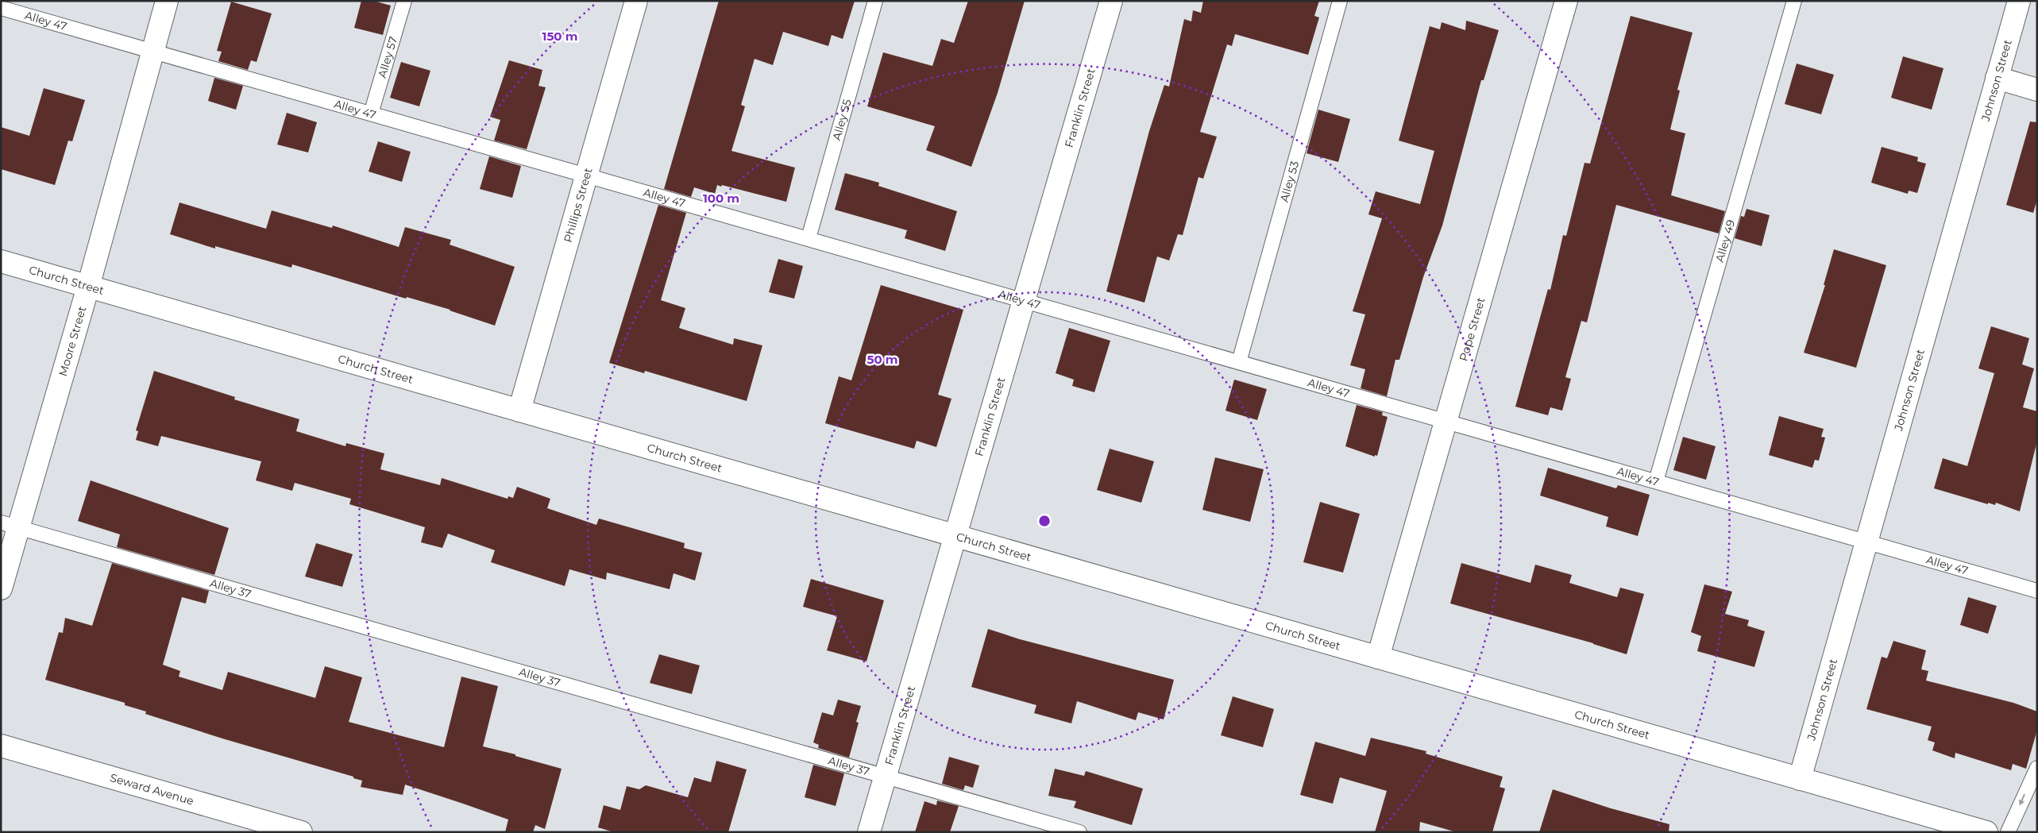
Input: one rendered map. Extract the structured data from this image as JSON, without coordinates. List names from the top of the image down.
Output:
{
  "streets": {
    "street": [
      "Johnson Street",
      "Franklin Street",
      "Phillips Street",
      "Church Street",
      "Pope Street",
      "Moore Street",
      "Seward Avenue"
    ],
    "lane": [
      "Alley 47",
      "Alley 57",
      "Alley 55",
      "Alley 53",
      "Alley 49",
      "Alley 37"
    ]
  },
  "crossings": [
    ["Alley 47", "Alley 57"],
    ["Alley 47", "Johnson Street"],
    ["Alley 47", "Franklin Street"],
    ["Alley 47", "Alley 55"],
    ["Alley 47", "Alley 53"],
    ["Alley 47", "Phillips Street"],
    ["Alley 47", "Alley 49"],
    ["Alley 47", "Pope Street"],
    ["Alley 47", "Moore Street"],
    ["Johnson Street", "Church Street"],
    ["Franklin Street", "Church Street"],
    ["Franklin Street", "Alley 37"],
    ["Phillips Street", "Church Street"],
    ["Church Street", "Pope Street"],
    ["Church Street", "Moore Street"],
    ["Moore Street", "Alley 37"]
  ],
  "rings": ["150 m", "100 m", "50 m"]
}
